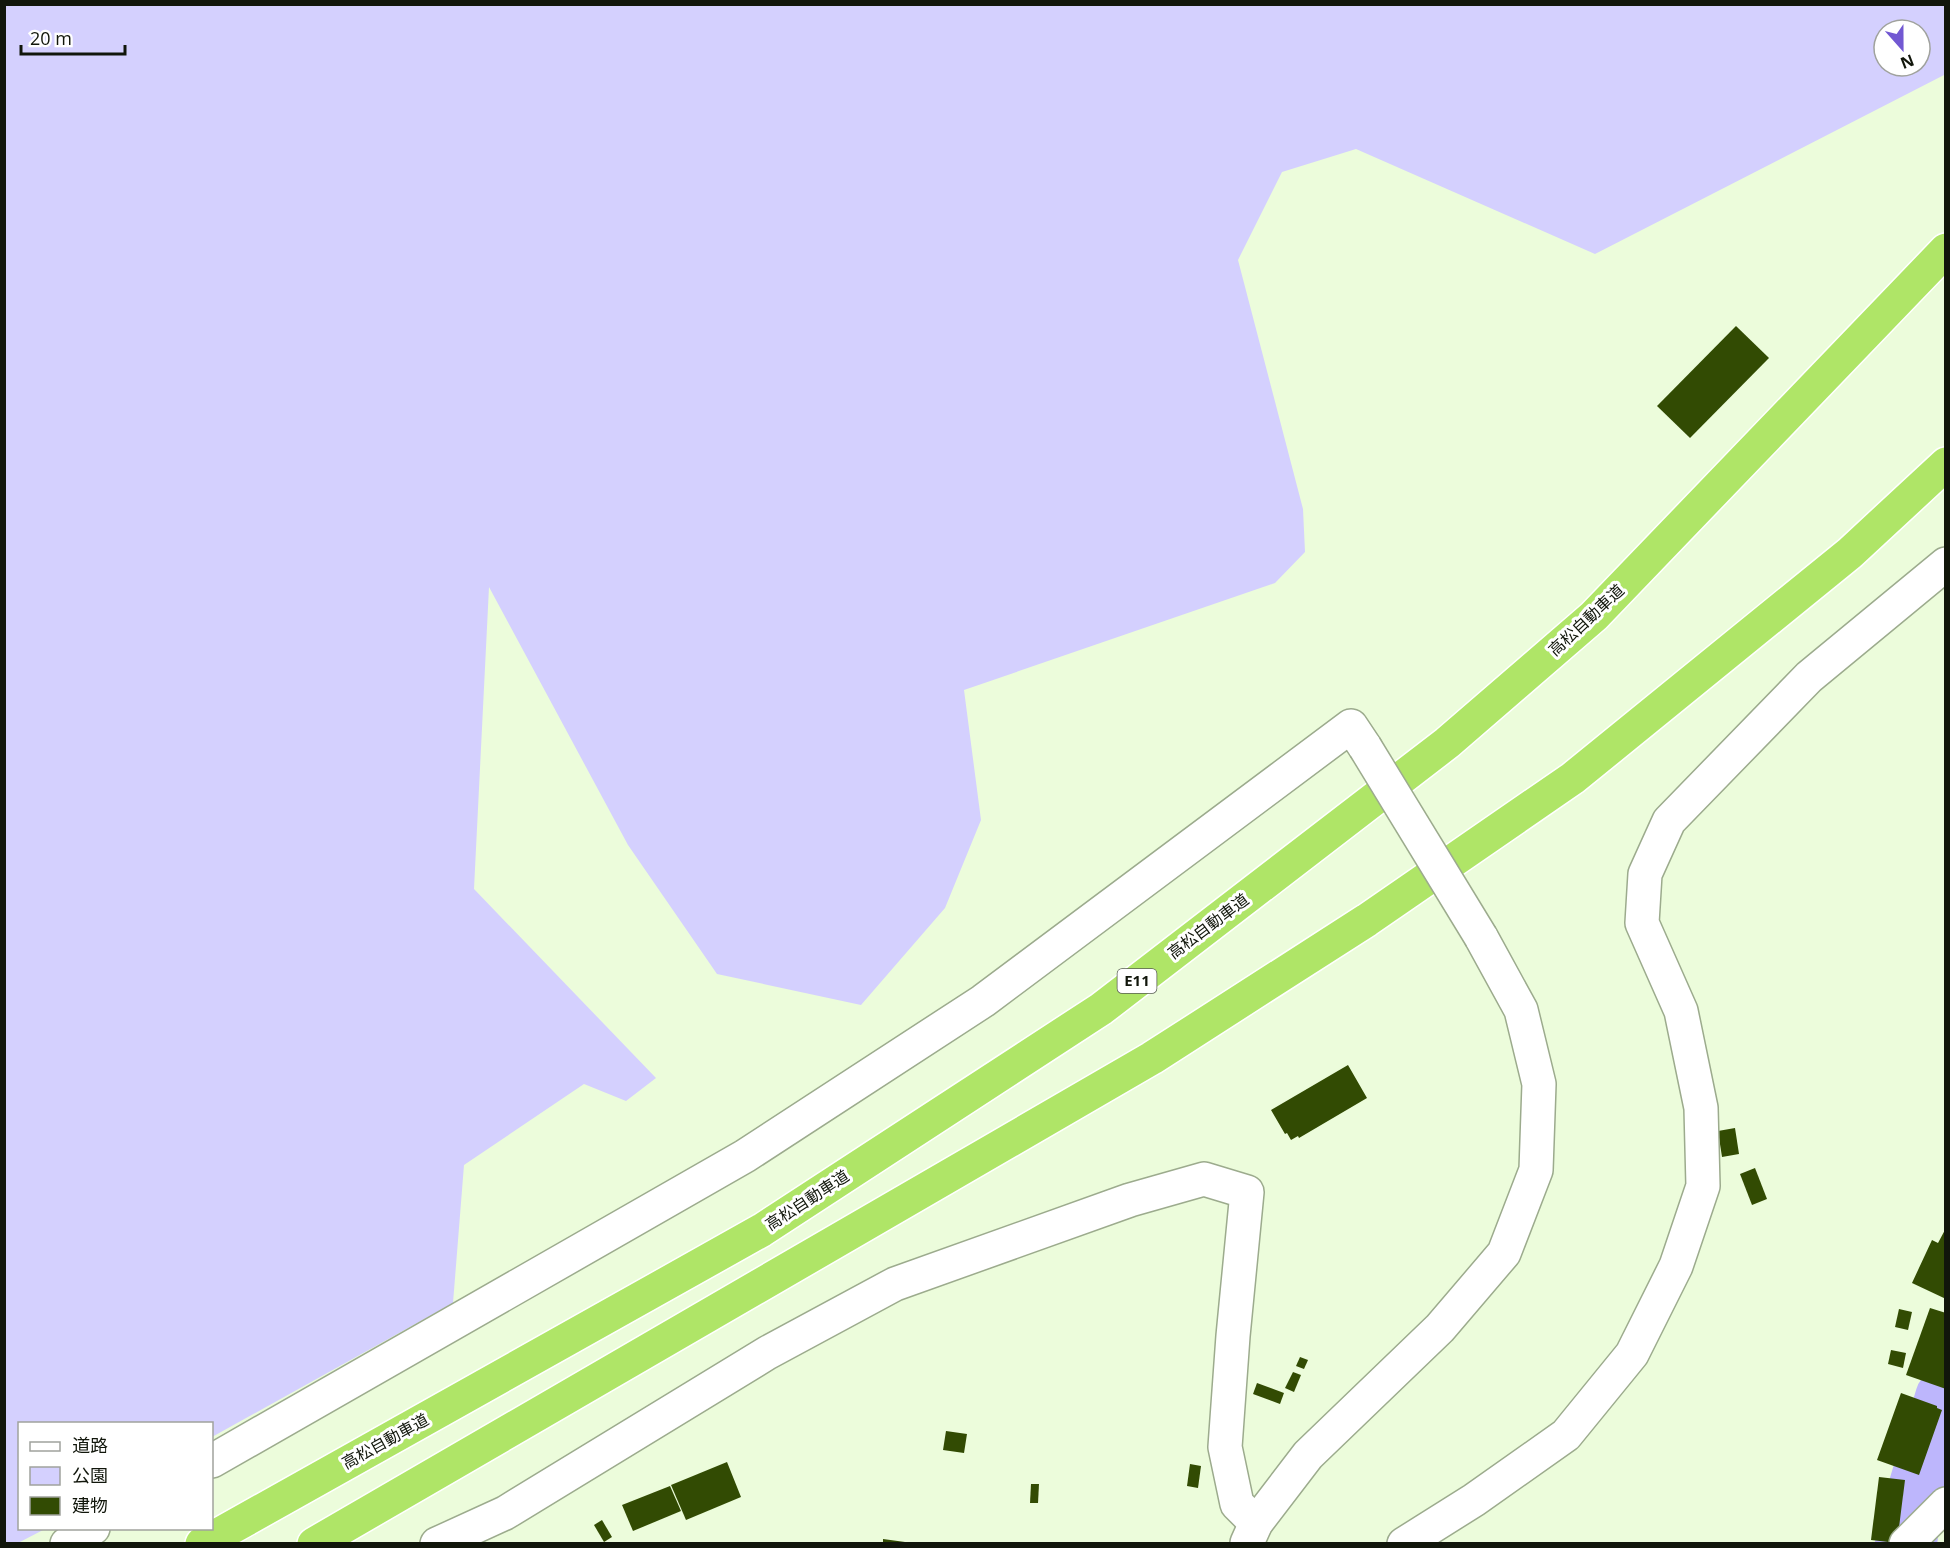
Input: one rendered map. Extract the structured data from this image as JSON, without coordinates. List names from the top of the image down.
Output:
{
  "streets": {
    "highway": ["高松自動車道", "E11"]
  },
  "legend": ["道路", "公園", "建物"],
  "scale_bar": "20 m",
  "north": "bottom"
}
